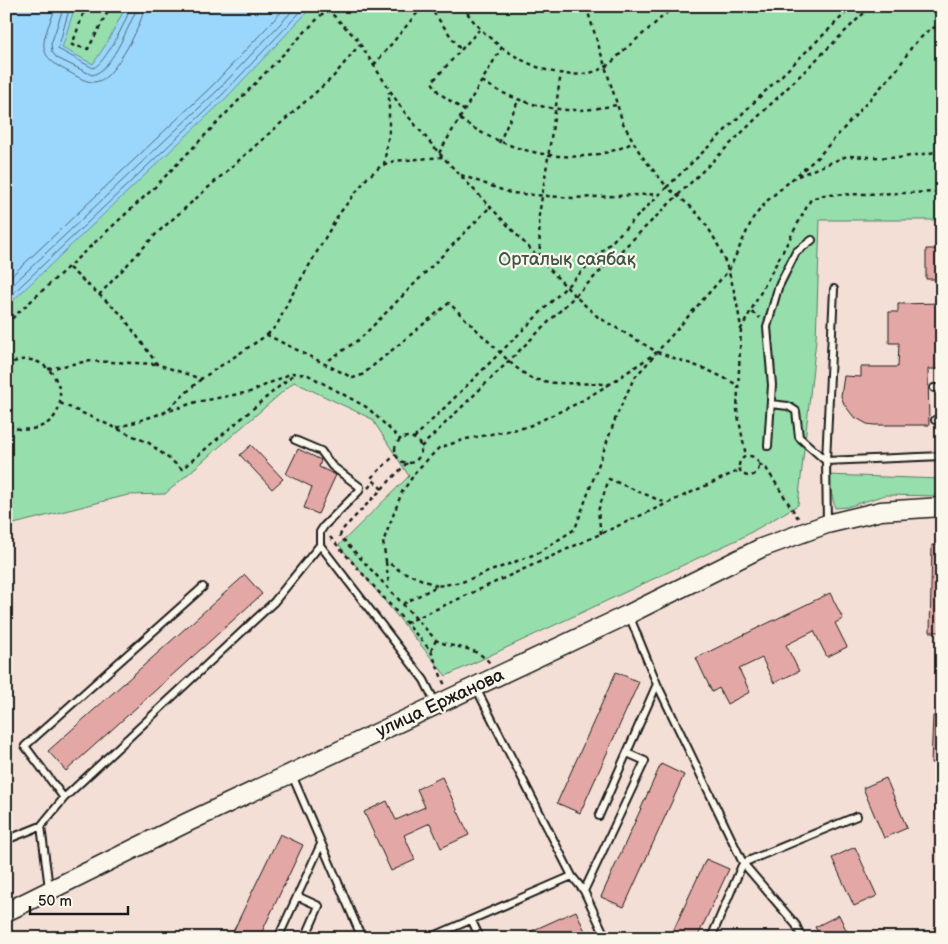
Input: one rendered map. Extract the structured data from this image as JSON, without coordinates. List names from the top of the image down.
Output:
{
  "streets": {
    "street": ["улица Ержанова"]
  },
  "parks": ["Орталық саябақ"],
  "scale_bar": "50 m"
}
